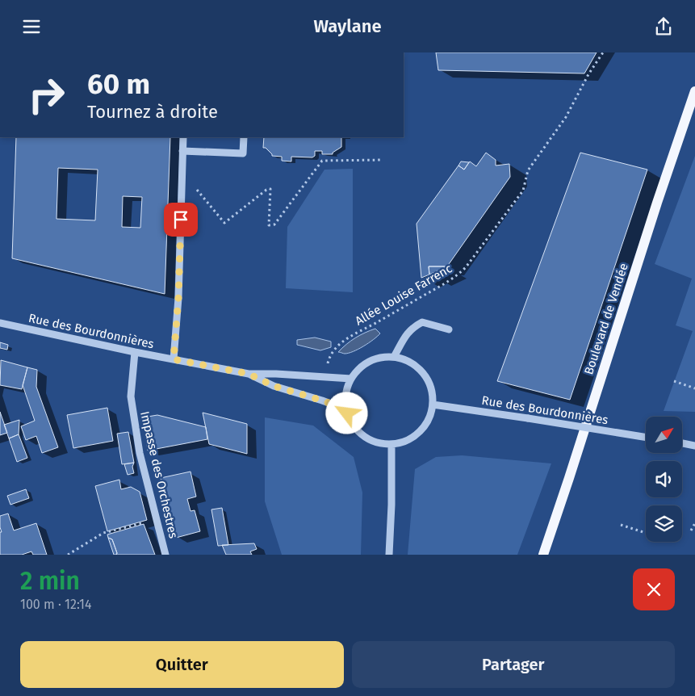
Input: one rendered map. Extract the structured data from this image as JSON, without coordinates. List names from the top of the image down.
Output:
{
  "streets": {
    "main road": ["Boulevard de Vendée"],
    "street": ["Rue des Bourdonnières", "Impasse des Orchestres"],
    "path": ["Allée Louise Farrenc"]
  },
  "crossings": [
    ["Rue des Bourdonnières", "Impasse des Orchestres"]
  ],
  "north": "top right",
  "page": {
    "header": "Waylane",
    "turn": ["60 m", "Tournez à droite"],
    "heading": ["2 min", "100 m · 12:14"],
    "buttons": ["Quitter", "Partager"]
  }
}
